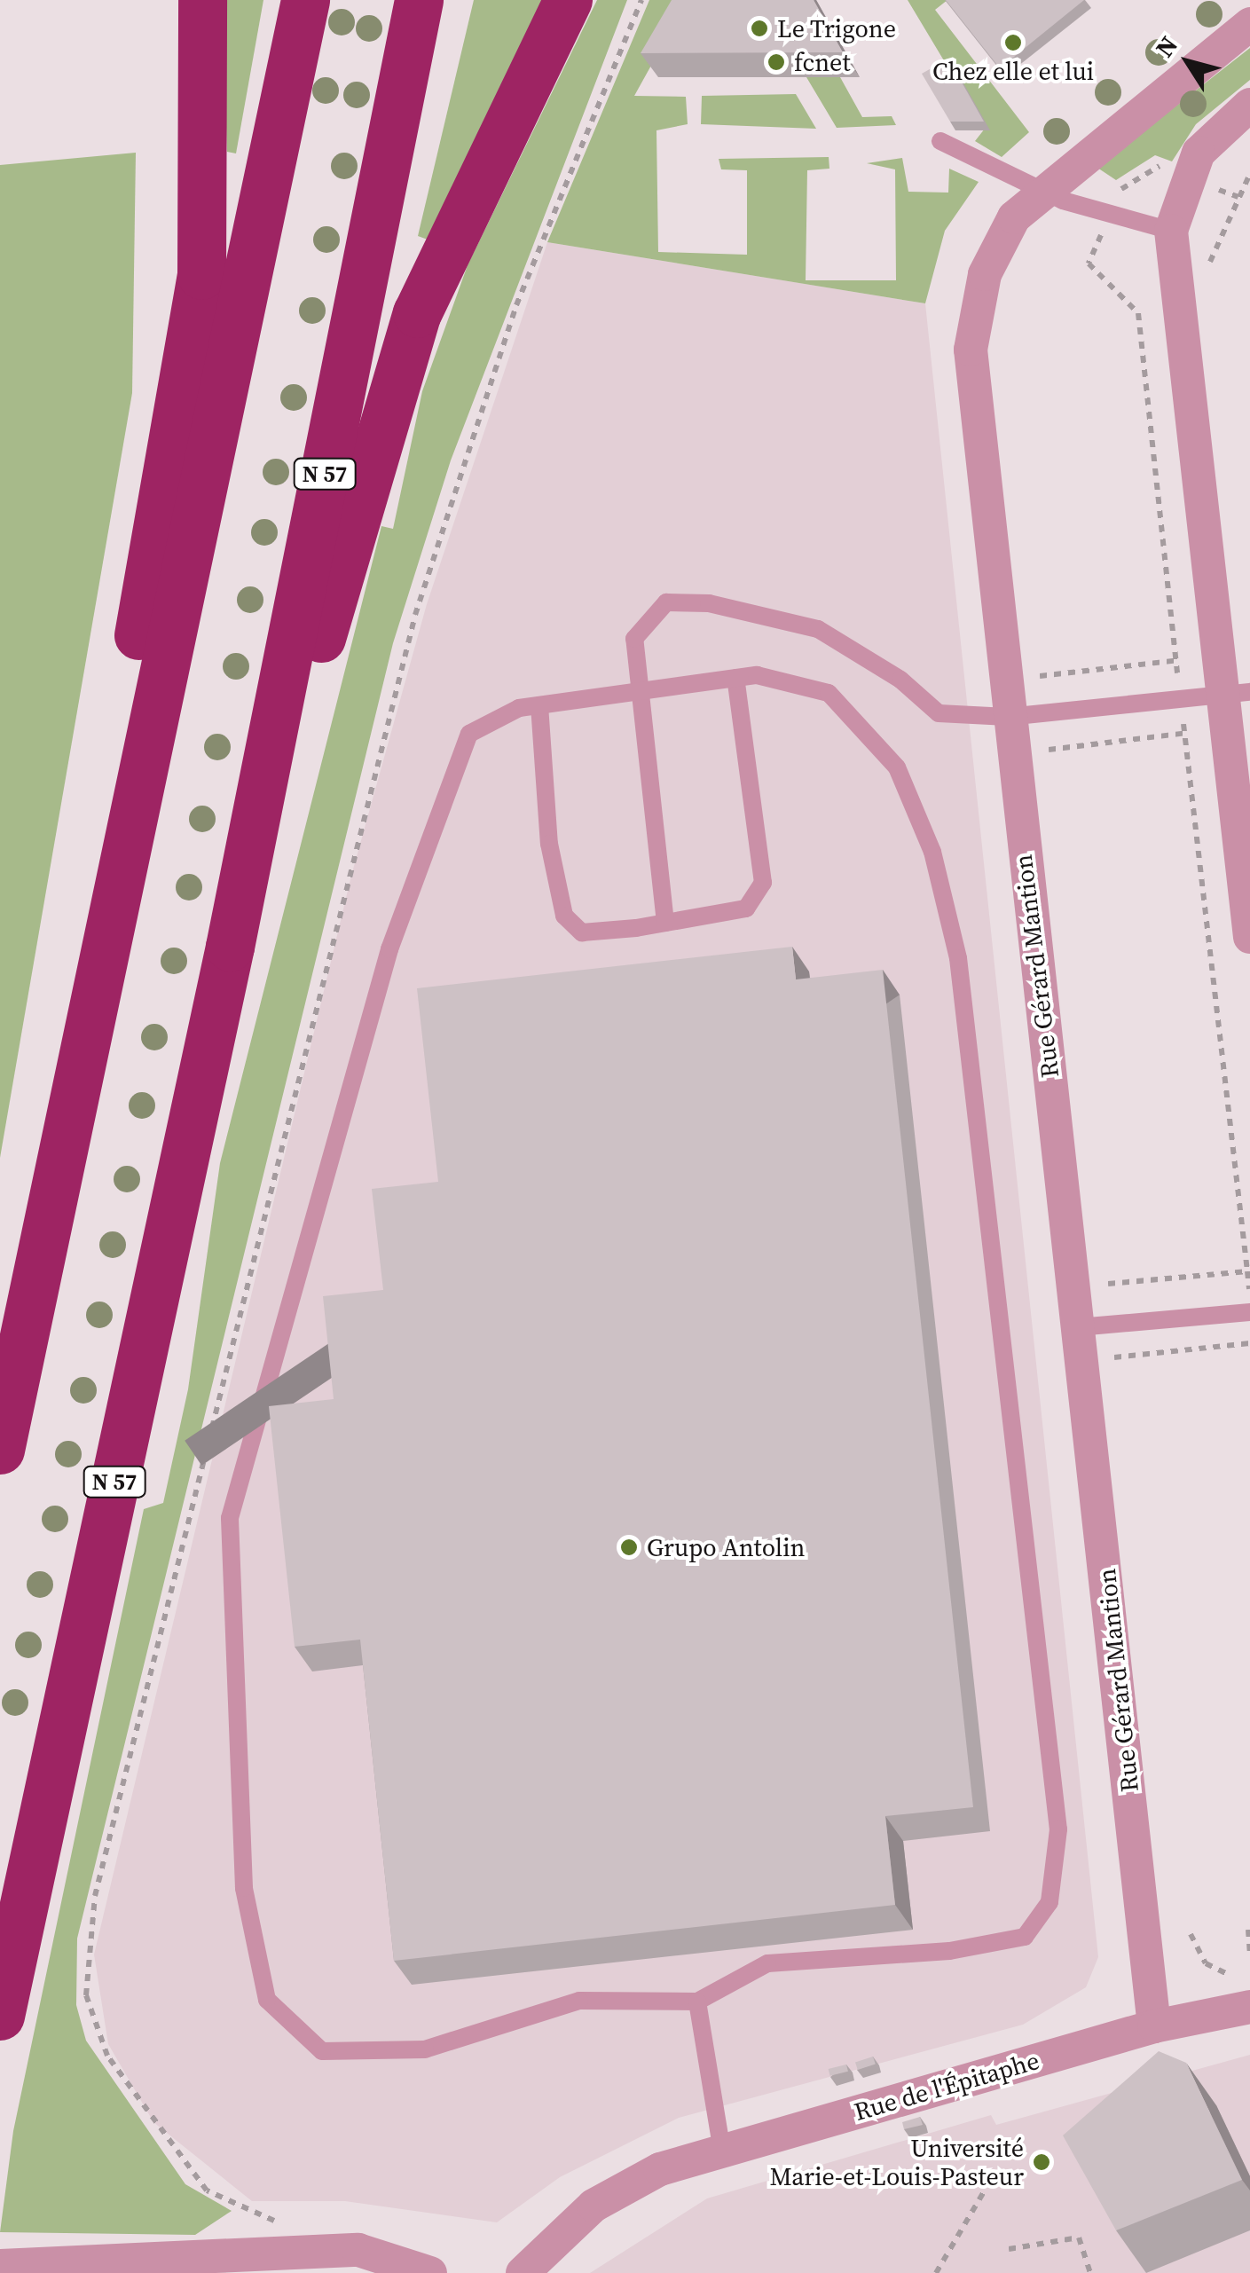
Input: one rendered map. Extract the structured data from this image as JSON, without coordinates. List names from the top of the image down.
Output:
{
  "streets": {
    "highway": ["N 57"],
    "street": ["Rue Gérard Mantion", "Rue de l'Épitaphe"]
  },
  "crossings": [
    ["Rue Gérard Mantion", "Rue de l'Épitaphe"]
  ],
  "places": [
    "Le Trigone",
    "Chez elle et lui",
    "fcnet",
    "Grupo Antolin",
    "Université Marie-et-Louis-Pasteur"
  ],
  "north": "top left"
}
